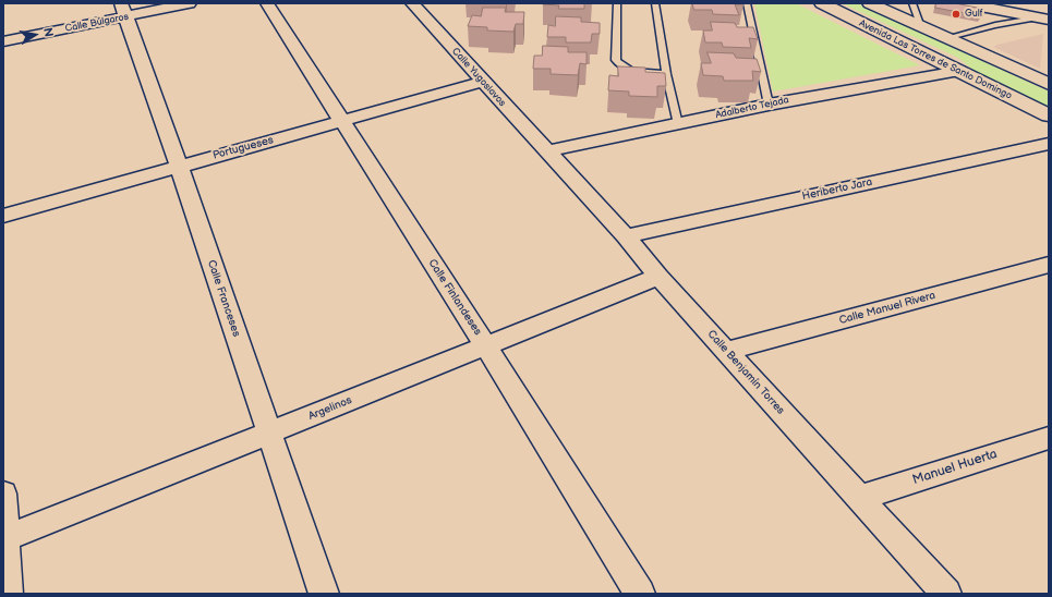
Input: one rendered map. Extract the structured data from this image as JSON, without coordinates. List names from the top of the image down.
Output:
{
  "streets": {
    "street": [
      "Calle Búlgaros",
      "Avenida Las Torres de Santo Domingo",
      "Calle Yugoslavos",
      "Adalberto Tejada",
      "Portugueses",
      "Heriberto Jara",
      "Calle Finlandeses",
      "Calle Franceses",
      "Calle Manuel Rivera",
      "Calle Benjamín Torres",
      "Argelinos",
      "Manuel Huerta"
    ]
  },
  "crossings": [
    ["Calle Búlgaros", "Calle Franceses"],
    ["Avenida Las Torres de Santo Domingo", "Adalberto Tejada"],
    ["Calle Yugoslavos", "Adalberto Tejada"],
    ["Calle Yugoslavos", "Portugueses"],
    ["Calle Yugoslavos", "Calle Benjamín Torres"],
    ["Adalberto Tejada", "Calle Benjamín Torres"],
    ["Portugueses", "Calle Finlandeses"],
    ["Portugueses", "Calle Franceses"],
    ["Heriberto Jara", "Calle Benjamín Torres"],
    ["Calle Finlandeses", "Argelinos"],
    ["Calle Franceses", "Argelinos"],
    ["Calle Manuel Rivera", "Calle Benjamín Torres"],
    ["Calle Benjamín Torres", "Argelinos"],
    ["Calle Benjamín Torres", "Manuel Huerta"]
  ],
  "places": ["Gulf"],
  "north": "right"
}
